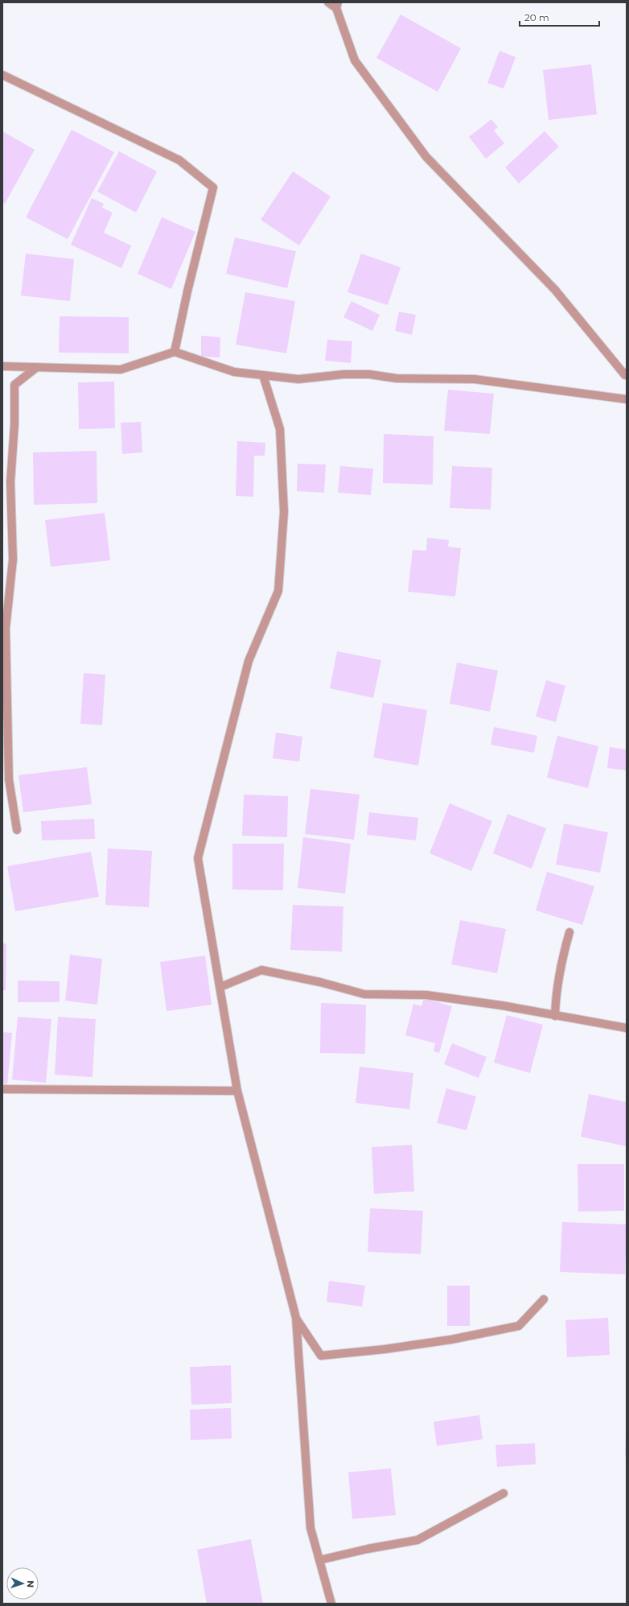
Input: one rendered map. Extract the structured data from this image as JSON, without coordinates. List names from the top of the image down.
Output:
{
  "scale_bar": "20 m",
  "north": "right"
}
